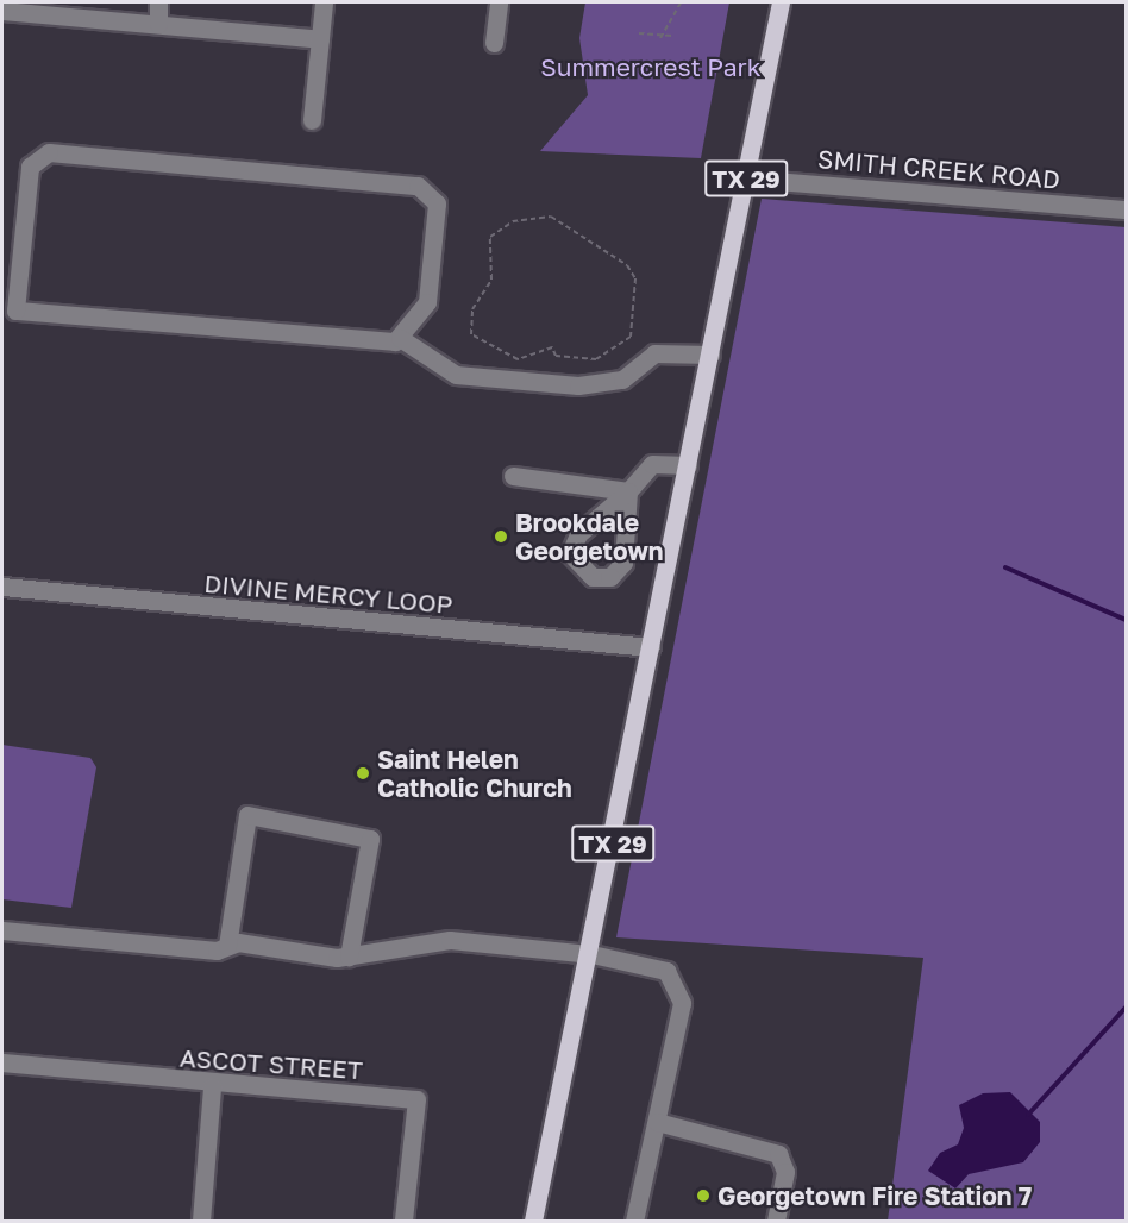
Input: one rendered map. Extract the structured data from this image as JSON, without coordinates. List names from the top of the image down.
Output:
{
  "streets": {
    "main road": ["TX 29"],
    "street": ["SMITH CREEK ROAD", "DIVINE MERCY LOOP", "ASCOT STREET"]
  },
  "crossings": [
    ["SMITH CREEK ROAD", "TX 29"],
    ["TX 29", "DIVINE MERCY LOOP"]
  ],
  "parks": ["Summercrest Park"],
  "places": ["Brookdale Georgetown", "Saint Helen Catholic Church", "Georgetown Fire Station 7"]
}
